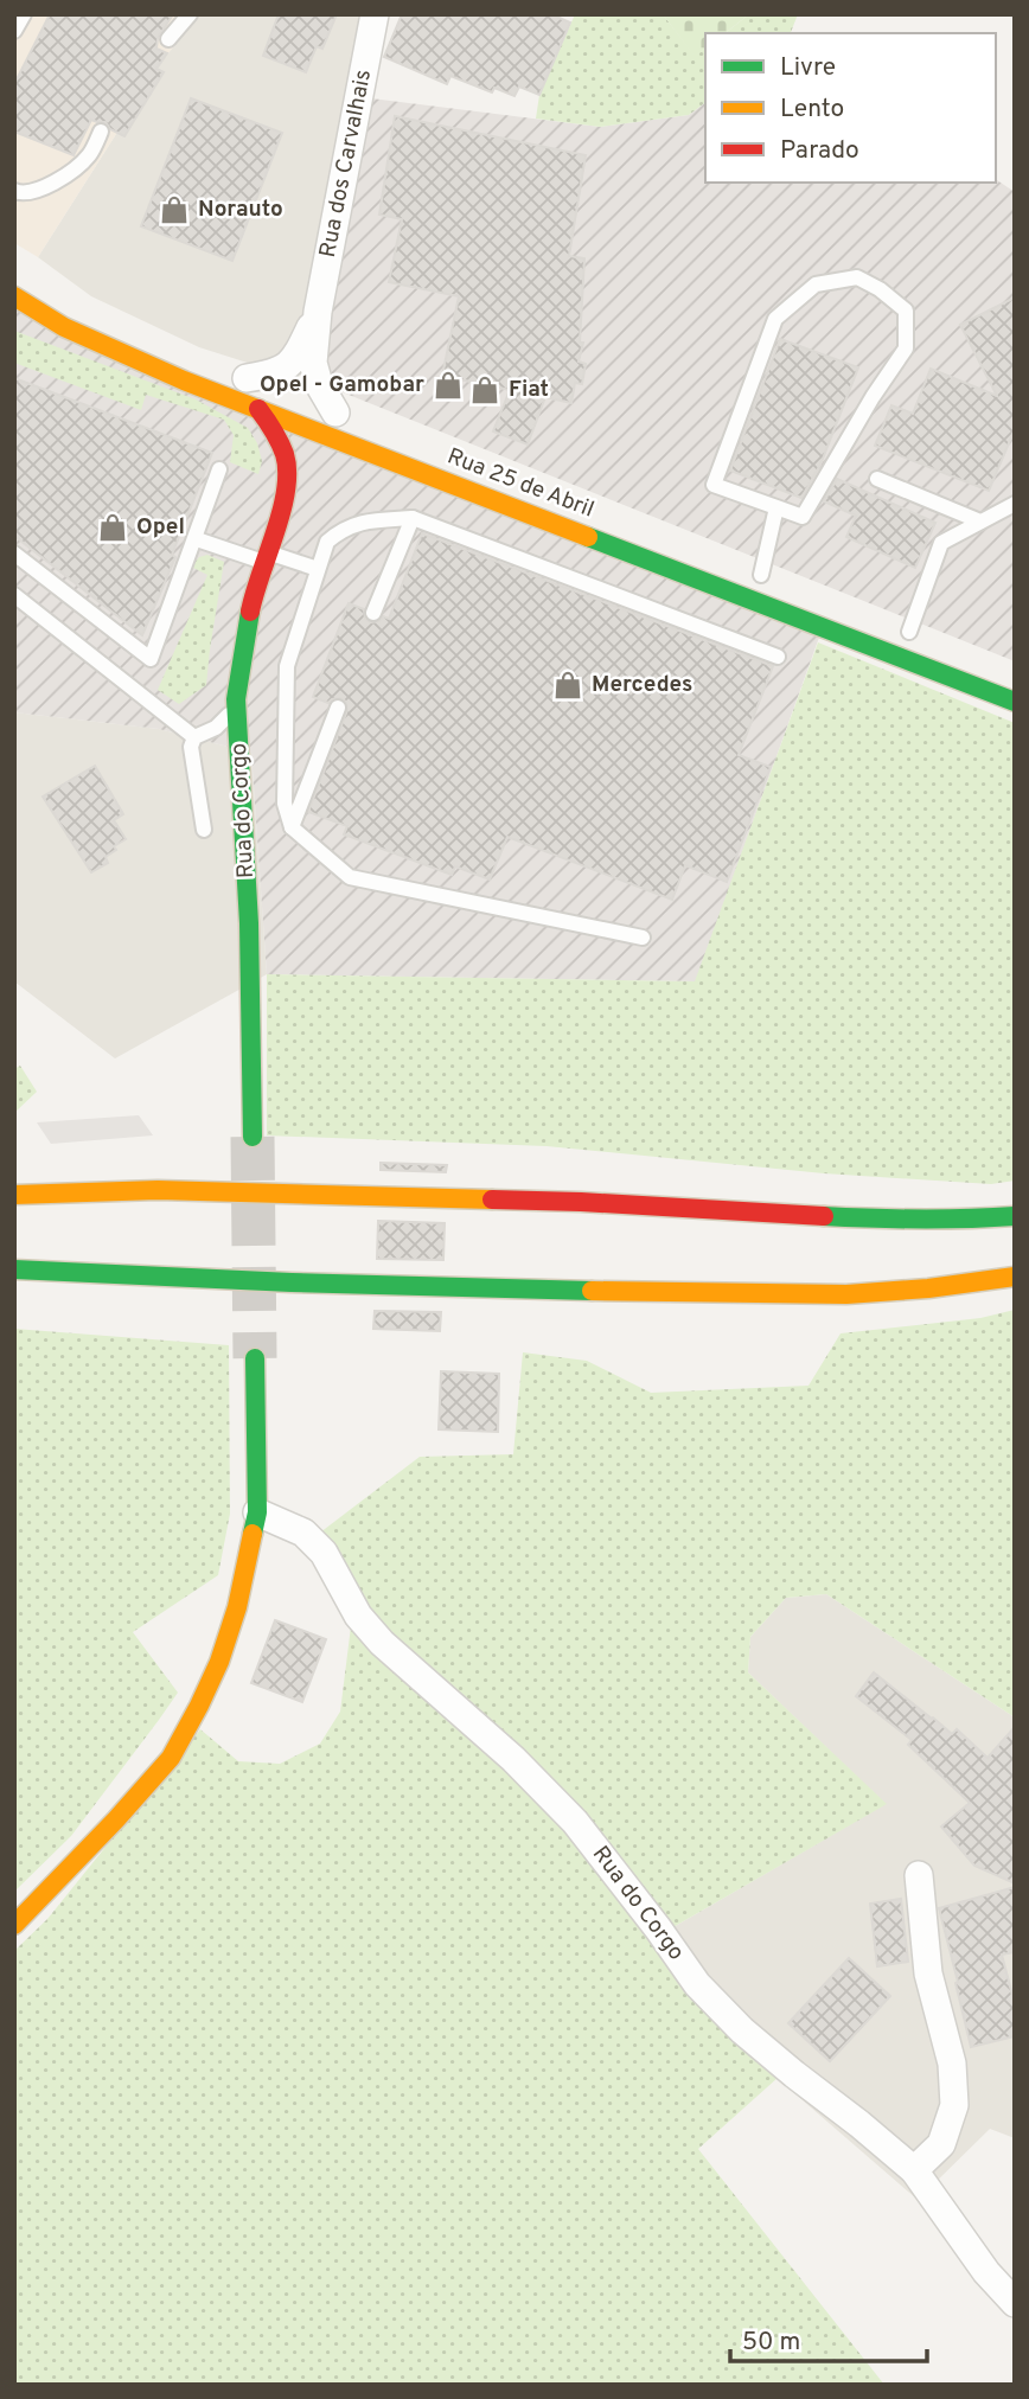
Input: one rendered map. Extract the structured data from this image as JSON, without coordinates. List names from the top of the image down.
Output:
{
  "streets": {
    "main road": ["Rua 25 de Abril", "Rua do Corgo"],
    "street": ["Rua dos Carvalhais"]
  },
  "crossings": [
    ["Rua 25 de Abril", "Rua do Corgo"]
  ],
  "places": {
    "shop": [
      "Norauto",
      "Opel - Gamobar",
      "Fiat",
      "Opel",
      "Mercedes"
    ]
  },
  "legend": ["Livre", "Lento", "Parado"],
  "scale_bar": "50 m"
}
